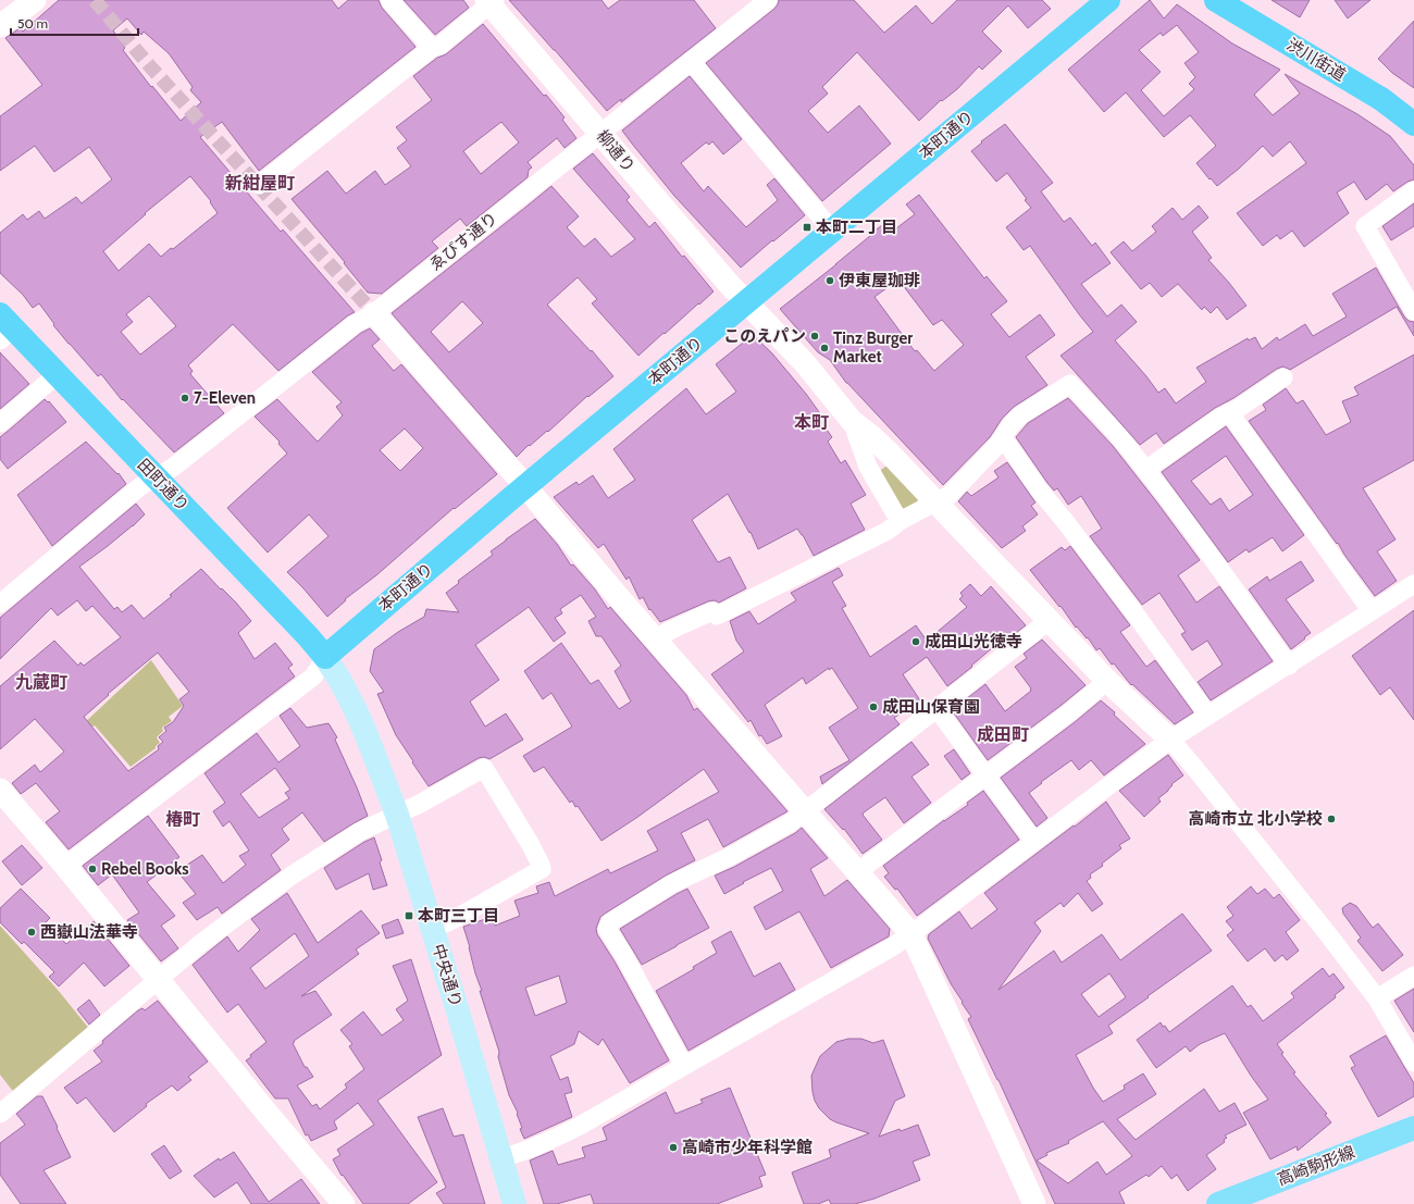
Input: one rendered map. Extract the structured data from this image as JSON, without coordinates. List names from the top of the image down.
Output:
{
  "streets": {
    "highway": ["渋川街道", "本町通り", "田町通り"],
    "main road": ["中央通り", "高崎駒形線"],
    "street": ["柳通り", "ゑびす通り"]
  },
  "crossings": [
    ["本町通り", "柳通り"],
    ["本町通り", "田町通り"],
    ["本町通り", "中央通り"],
    ["柳通り", "ゑびす通り"],
    ["ゑびす通り", "田町通り"],
    ["田町通り", "中央通り"]
  ],
  "districts": [
    "新紺屋町",
    "本町",
    "九蔵町",
    "成田町",
    "椿町"
  ],
  "places": {
    "transit": ["本町二丁目", "本町三丁目"],
    "other": [
      "伊東屋珈琲",
      "このえパン",
      "Tinz Burger Market",
      "7-Eleven",
      "成田山光徳寺",
      "成田山保育園",
      "高崎市立 北小学校",
      "Rebel Books",
      "西嶽山法華寺",
      "高崎市少年科学館"
    ]
  },
  "scale_bar": "50 m"
}
